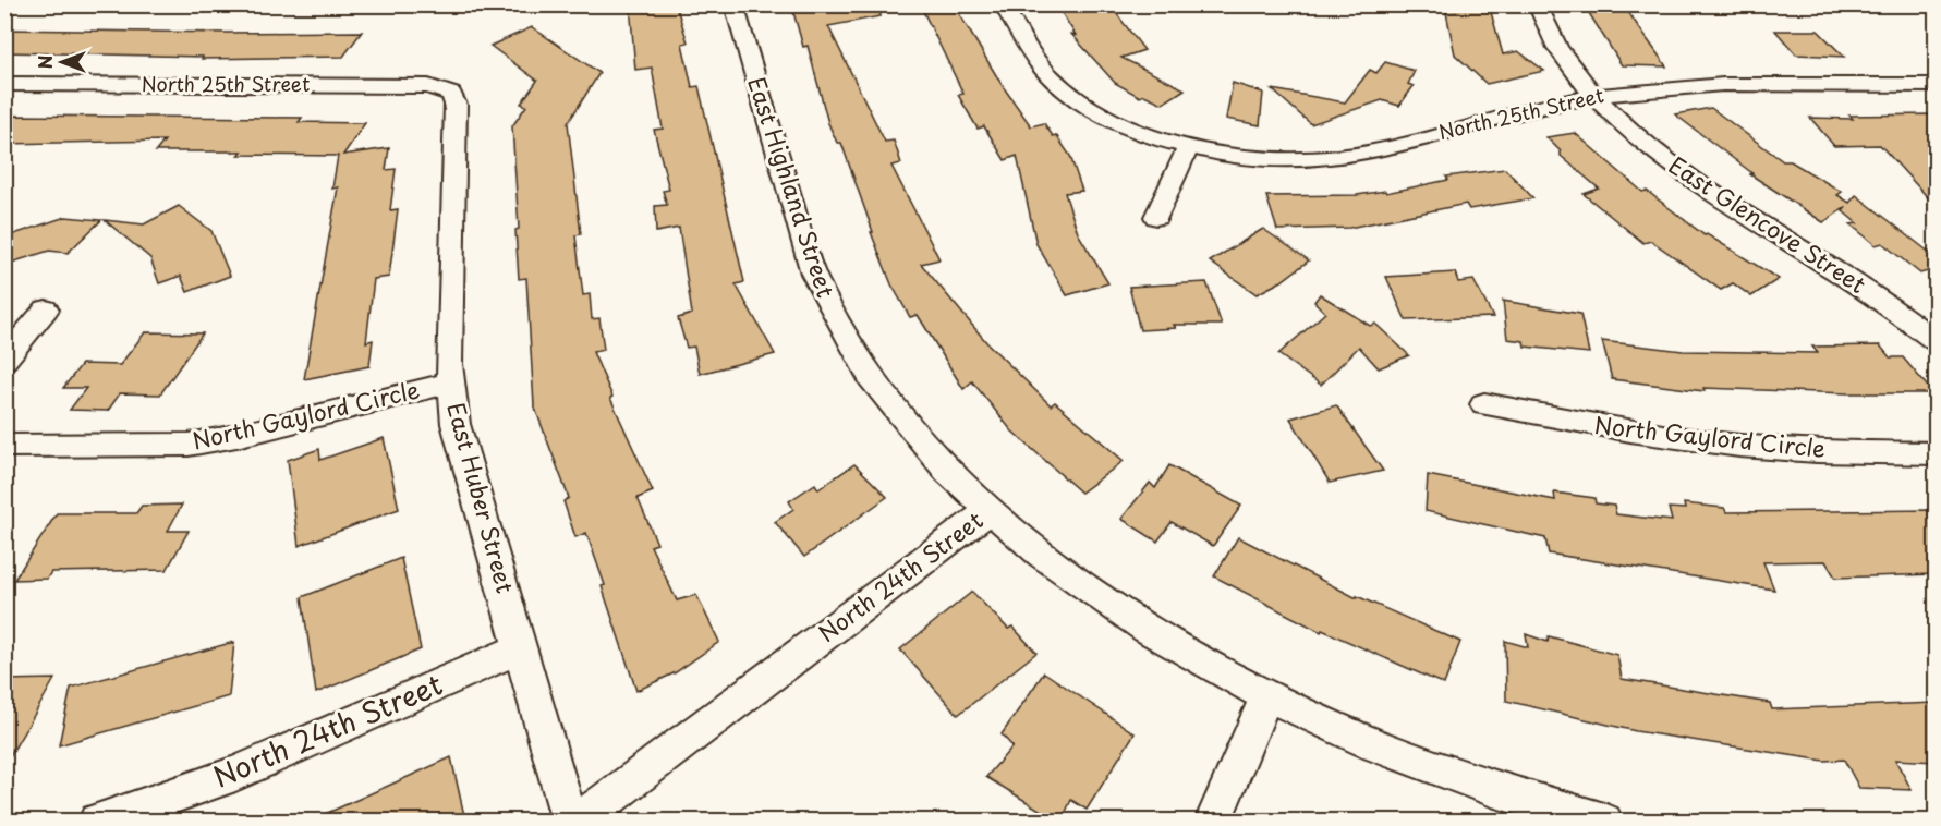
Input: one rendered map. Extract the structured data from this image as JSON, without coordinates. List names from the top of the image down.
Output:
{
  "streets": {
    "street": [
      "North 25th Street",
      "East Highland Street",
      "East Glencove Street",
      "North Gaylord Circle",
      "East Huber Street",
      "North 24th Street"
    ]
  },
  "crossings": [
    ["North 25th Street", "East Glencove Street"],
    ["North 25th Street", "East Huber Street"],
    ["East Highland Street", "North 24th Street"],
    ["North Gaylord Circle", "East Huber Street"],
    ["East Huber Street", "North 24th Street"]
  ],
  "north": "left"
}
